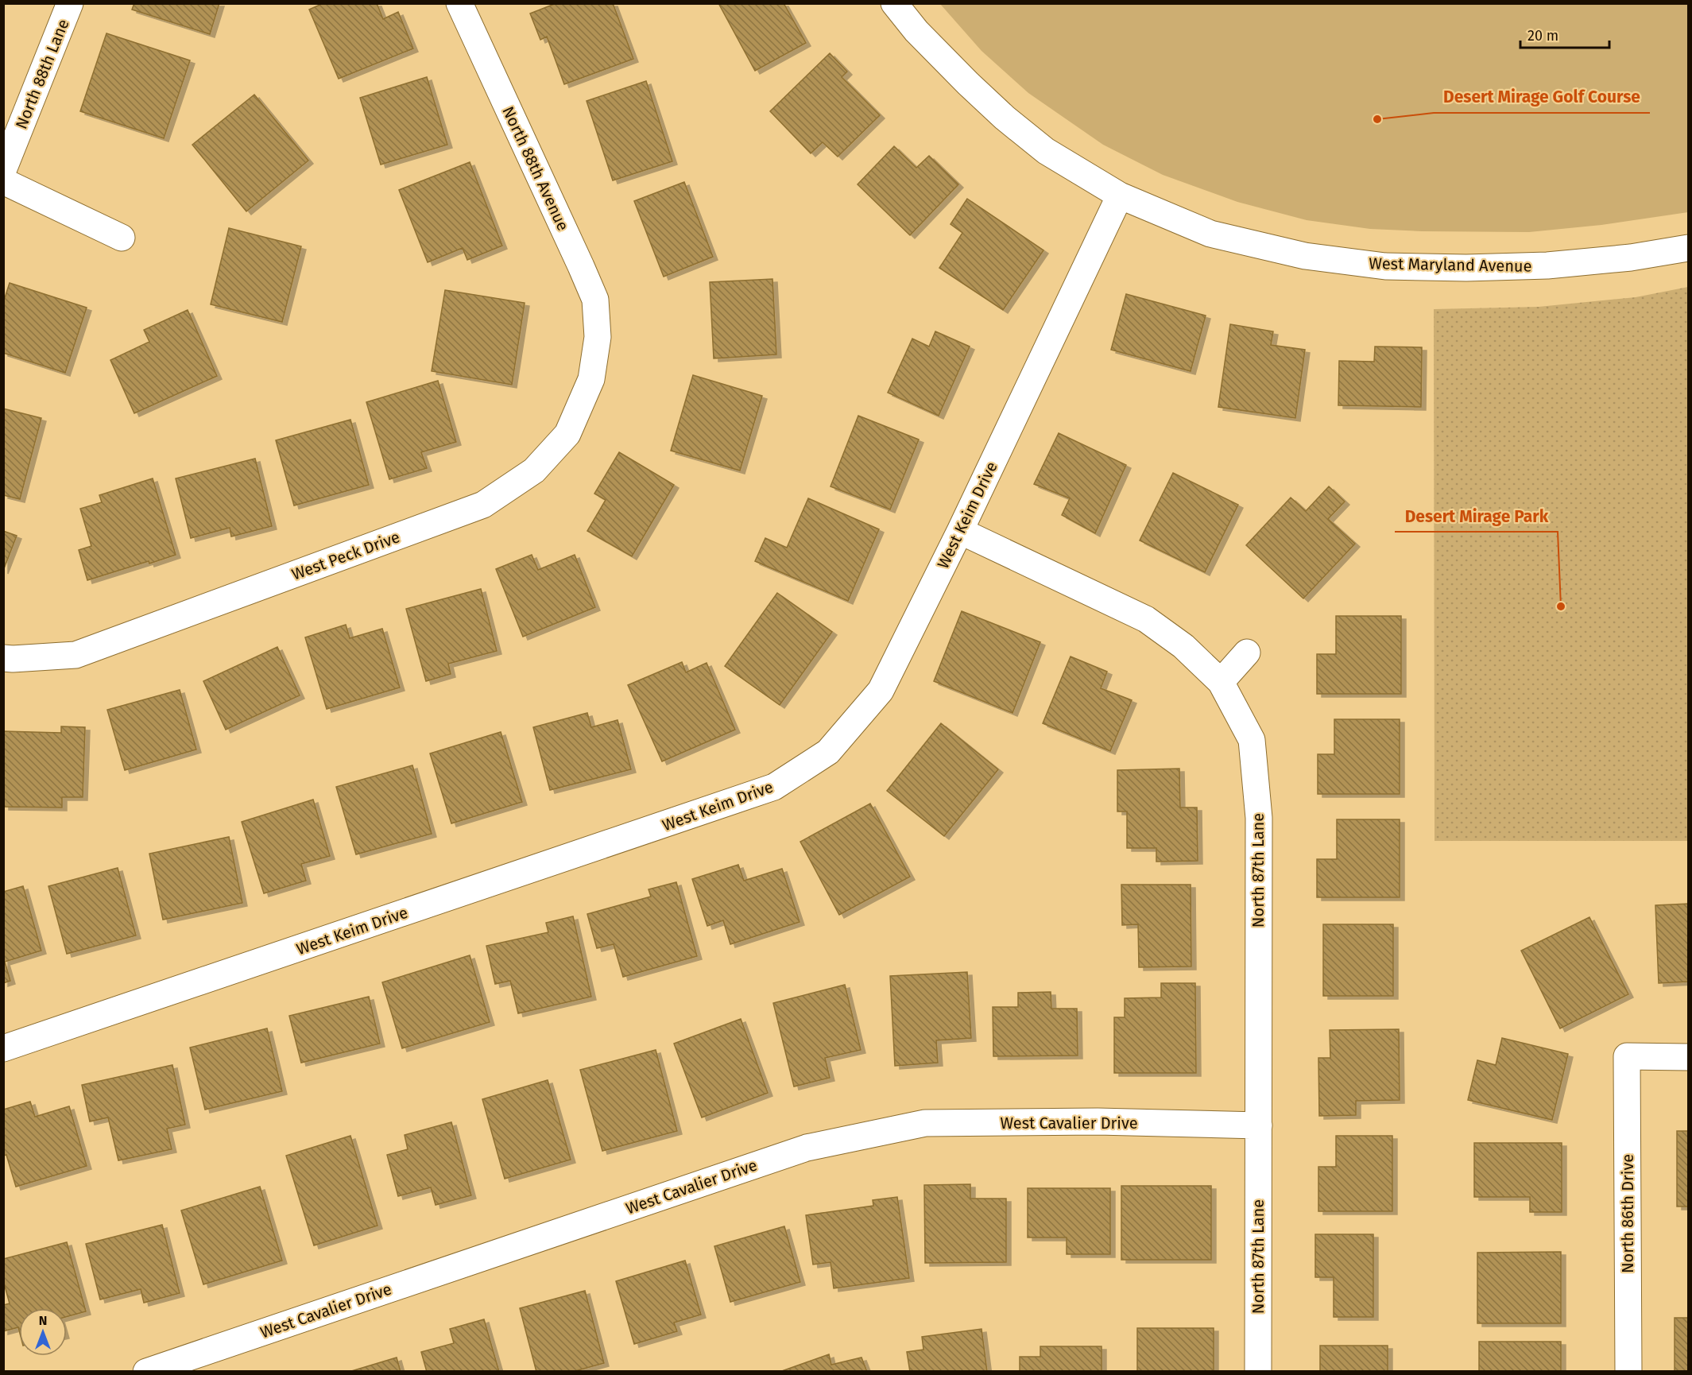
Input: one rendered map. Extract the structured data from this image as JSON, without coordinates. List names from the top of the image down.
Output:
{
  "streets": {
    "street": [
      "North 88th Lane",
      "North 88th Avenue",
      "West Maryland Avenue",
      "West Keim Drive",
      "West Peck Drive",
      "North 87th Lane",
      "West Cavalier Drive",
      "North 86th Drive"
    ]
  },
  "crossings": [
    ["North 88th Avenue", "West Peck Drive"],
    ["West Maryland Avenue", "West Keim Drive"],
    ["West Keim Drive", "North 87th Lane"],
    ["North 87th Lane", "West Cavalier Drive"]
  ],
  "places": ["Desert Mirage Golf Course", "Desert Mirage Park"],
  "scale_bar": "20 m",
  "north": "top"
}
